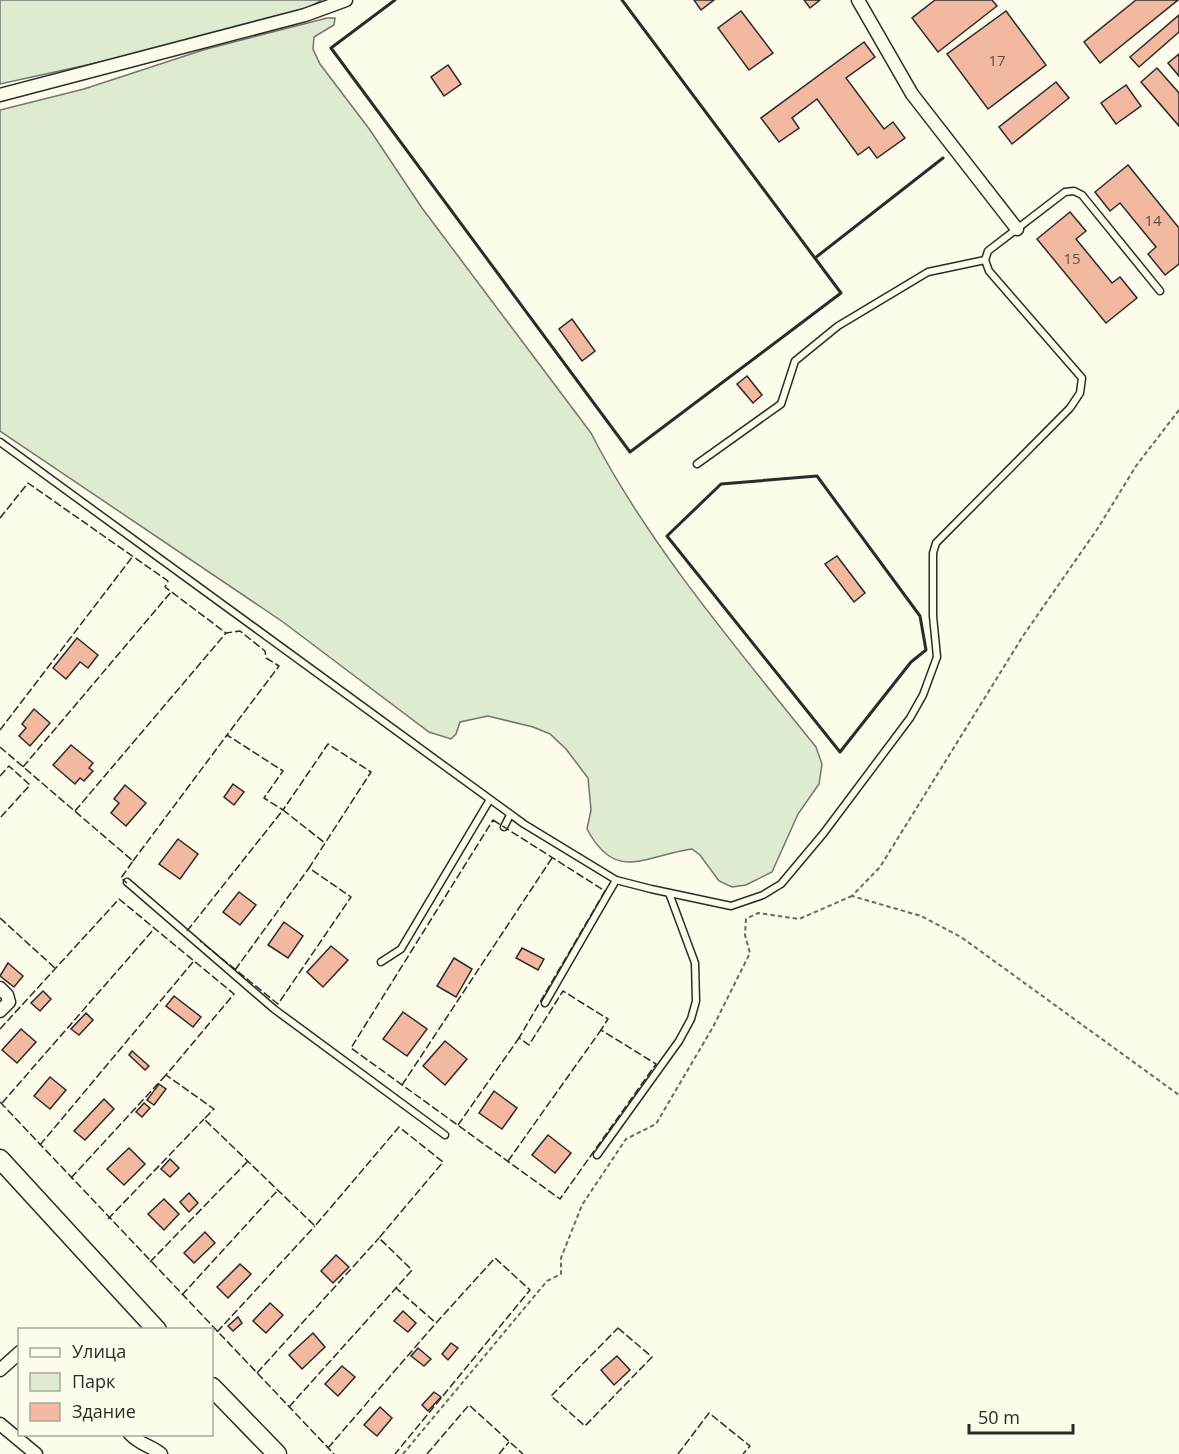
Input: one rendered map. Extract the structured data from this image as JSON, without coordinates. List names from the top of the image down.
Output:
{
  "house_numbers": ["17", "14", "15"],
  "legend": ["Улица", "Парк", "Здание"],
  "scale_bar": "50 m"
}
